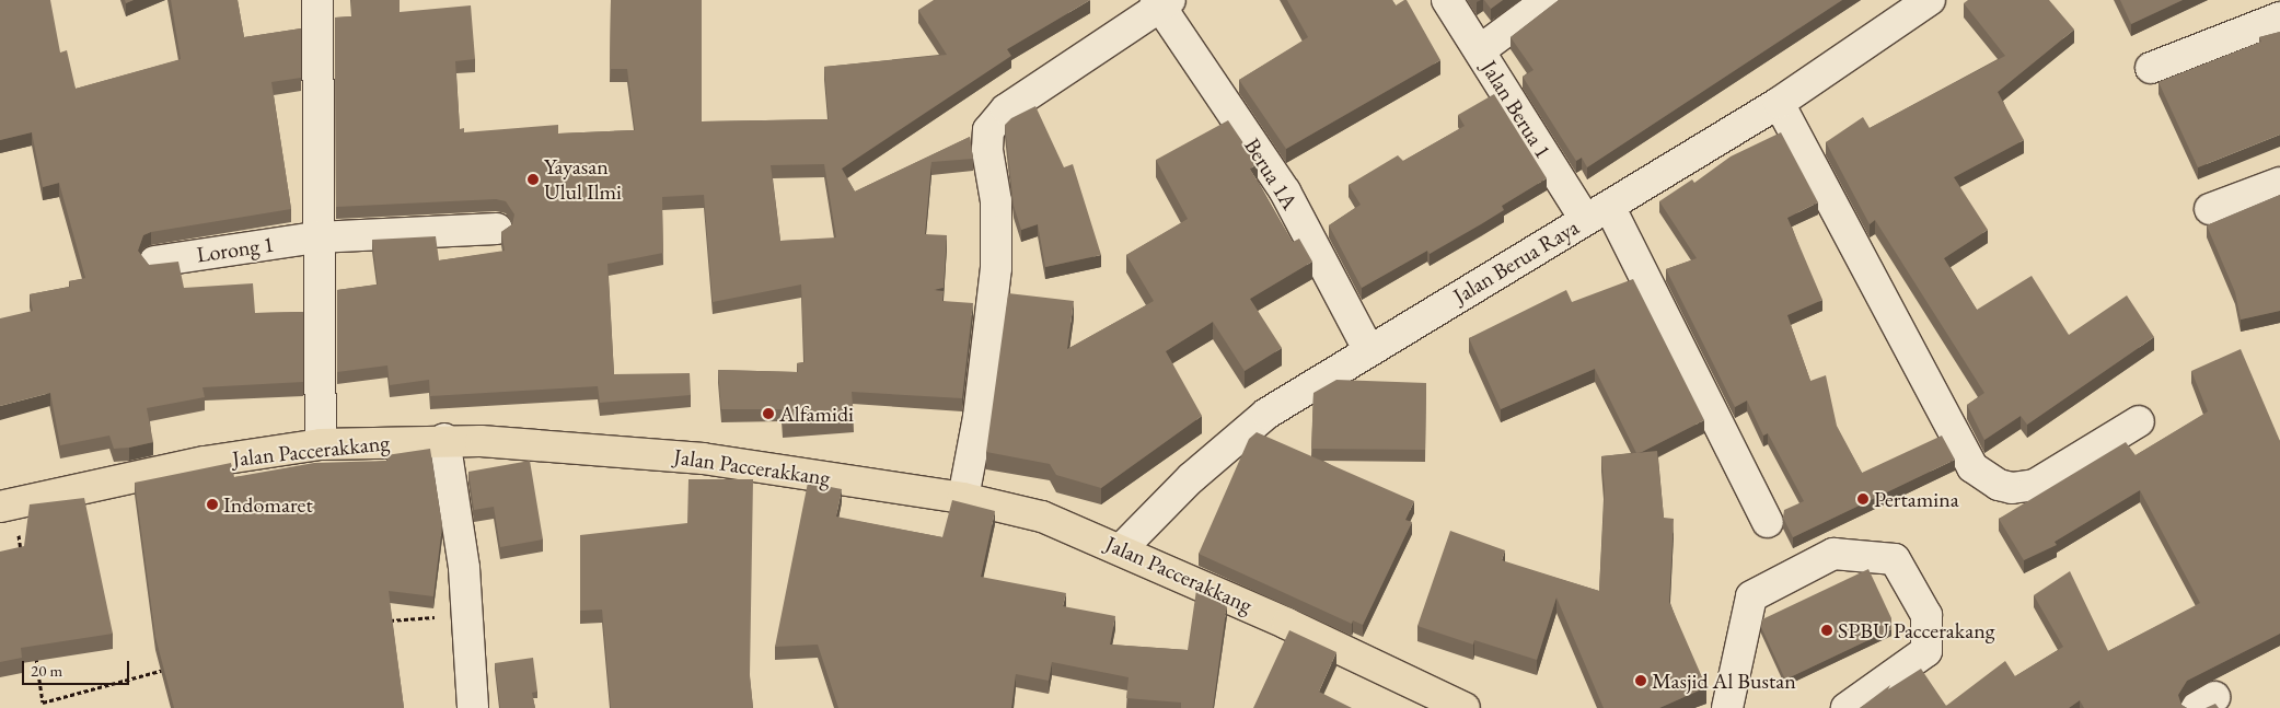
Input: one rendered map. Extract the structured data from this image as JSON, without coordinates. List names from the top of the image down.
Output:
{
  "streets": {
    "main road": ["Jalan Paccerakkang"],
    "street": [
      "Jalan Berua 1",
      "Berua 1A",
      "Lorong 1",
      "Jalan Berua Raya"
    ]
  },
  "crossings": [
    ["Jalan Berua 1", "Jalan Berua Raya"],
    ["Berua 1A", "Jalan Berua Raya"],
    ["Jalan Berua Raya", "Jalan Paccerakkang"]
  ],
  "places": [
    "Yayasan Ulul Ilmi",
    "Alfamidi",
    "Pertamina",
    "Indomaret",
    "SPBU Paccerakang",
    "Masjid Al Bustan"
  ],
  "scale_bar": "20 m"
}
